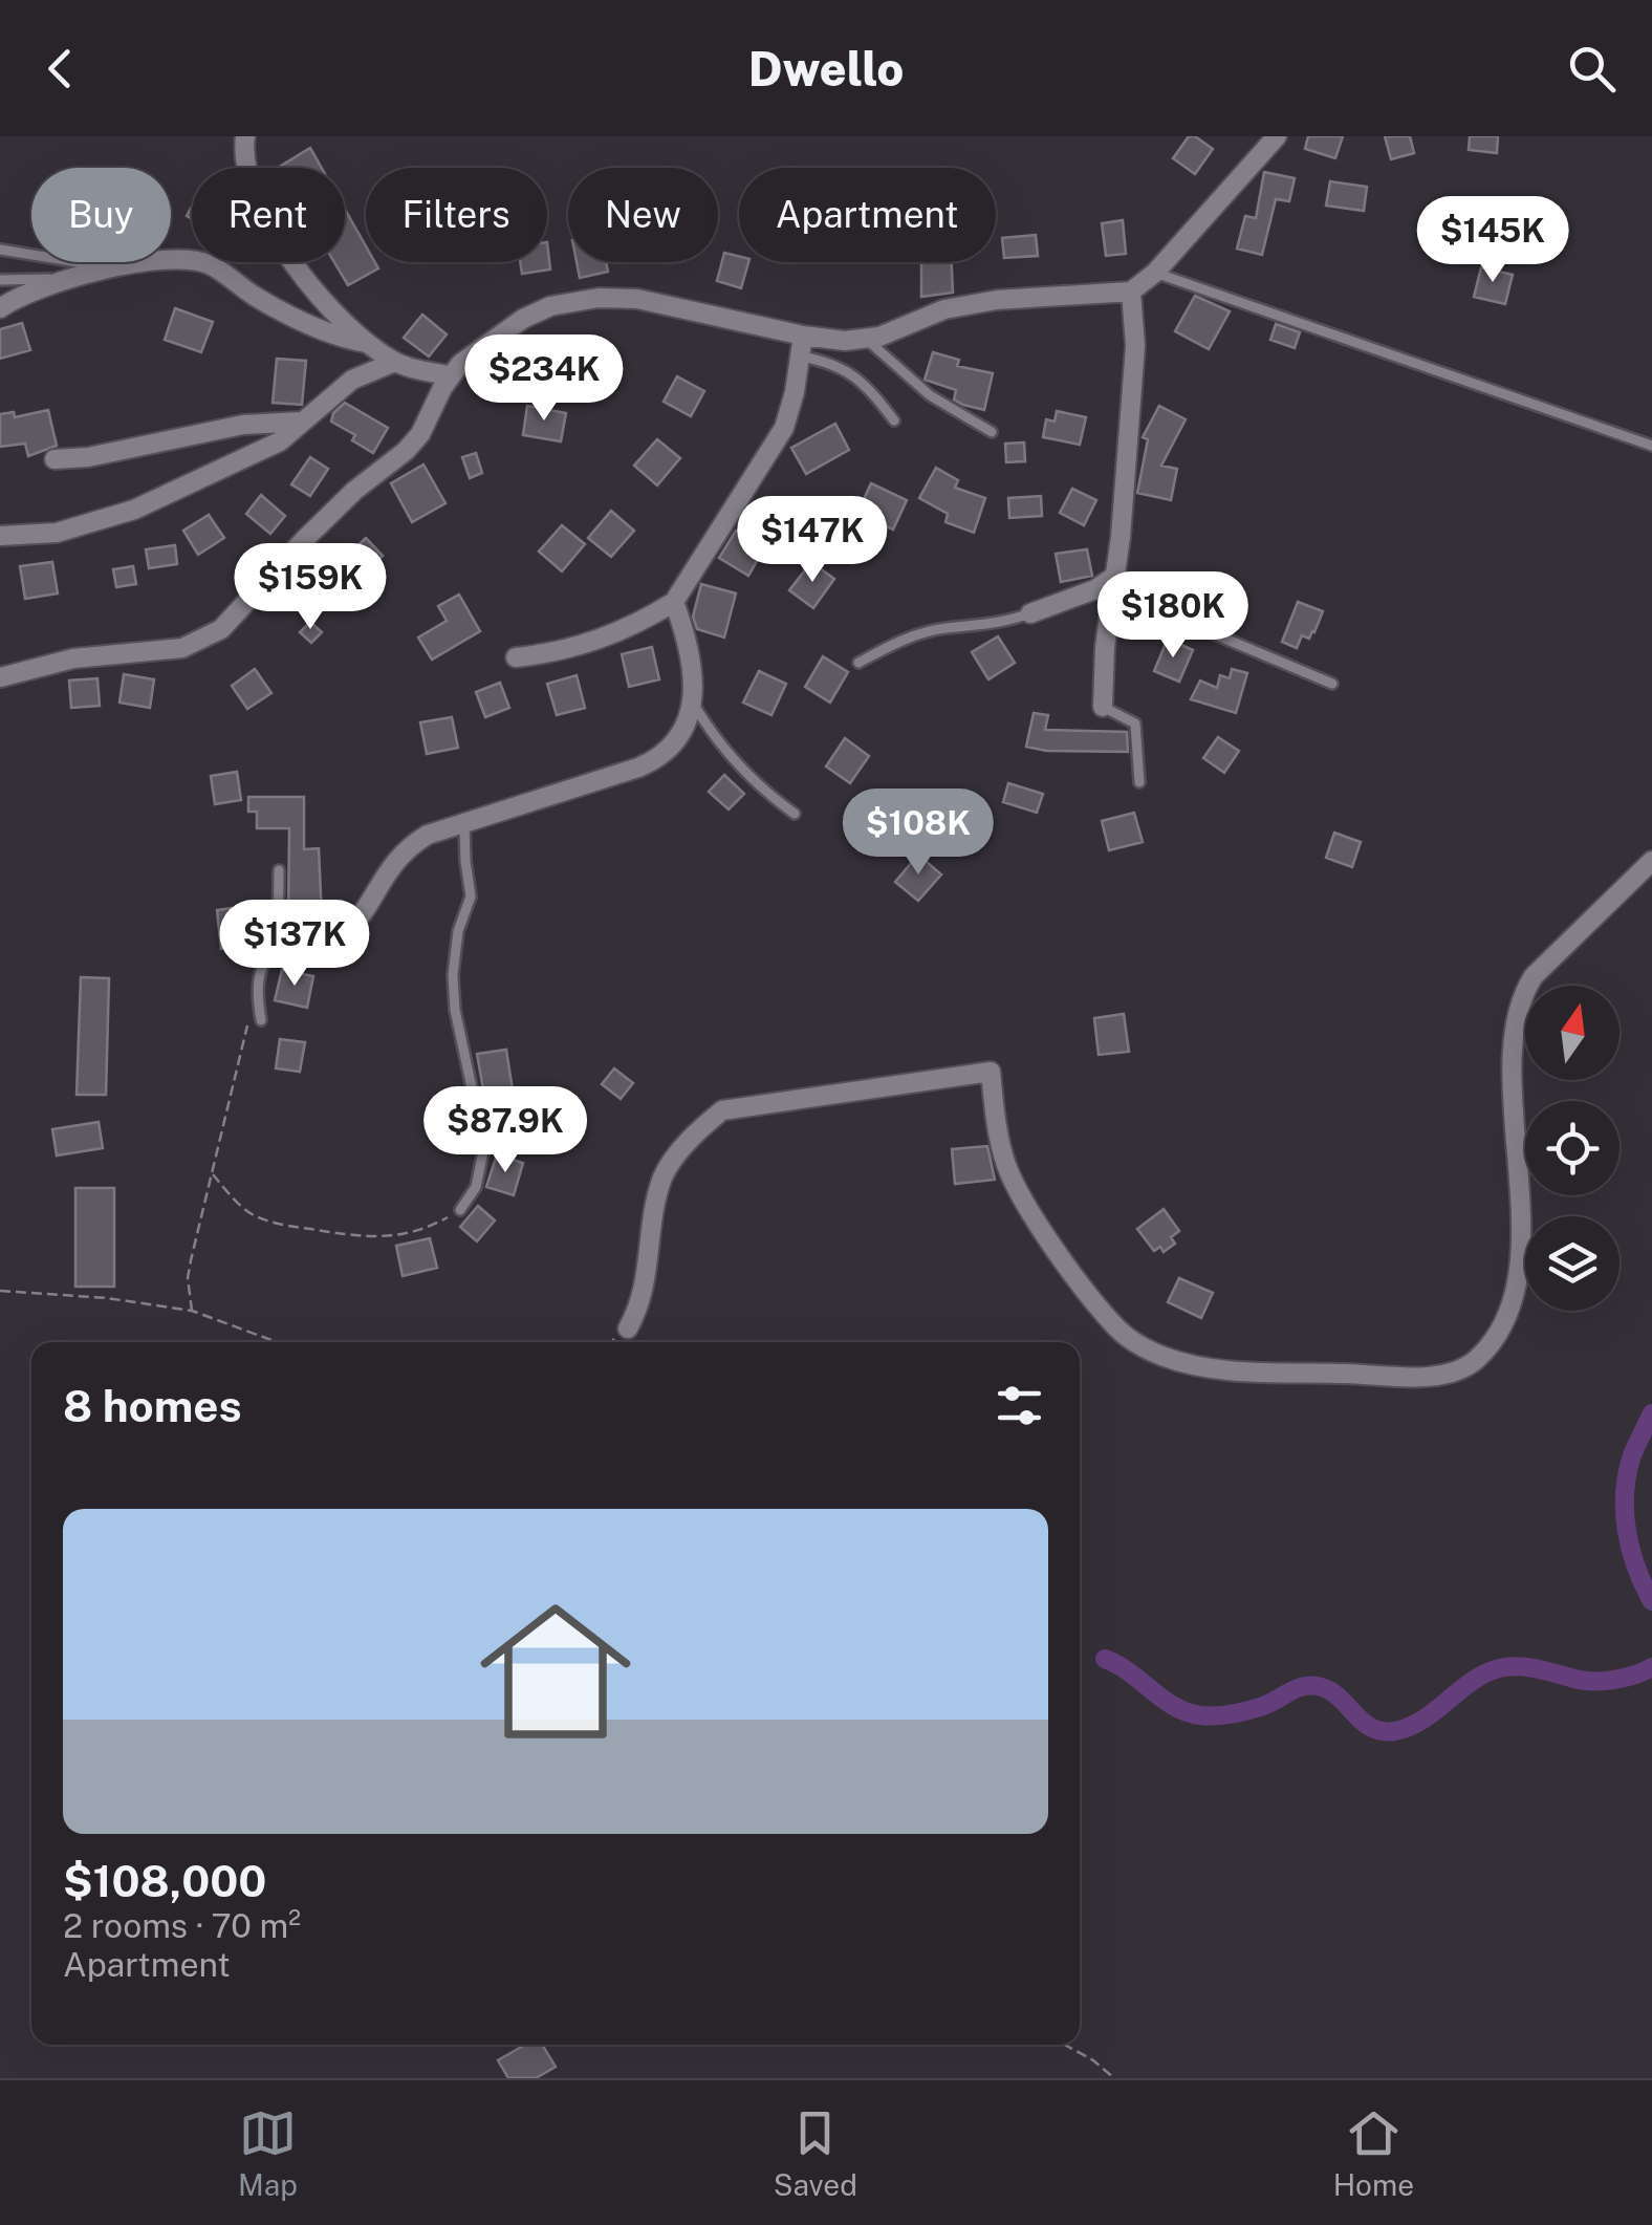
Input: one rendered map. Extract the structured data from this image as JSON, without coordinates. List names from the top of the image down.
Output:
{
  "north": "top",
  "page": {
    "header": "Dwello",
    "chip": [
      "Buy",
      "Rent",
      "Filters",
      "New",
      "Apartment"
    ],
    "price": [
      "$145K",
      "$234K",
      "$147K",
      "$159K",
      "$180K",
      "$108K",
      "$137K",
      "$87.9K"
    ],
    "heading": "8 homes",
    "list": [
      {
        "name": "$108,000",
        "note": "2 rooms · 70 m² · Apartment"
      }
    ],
    "tabs": ["Map", "Saved", "Home"]
  }
}
